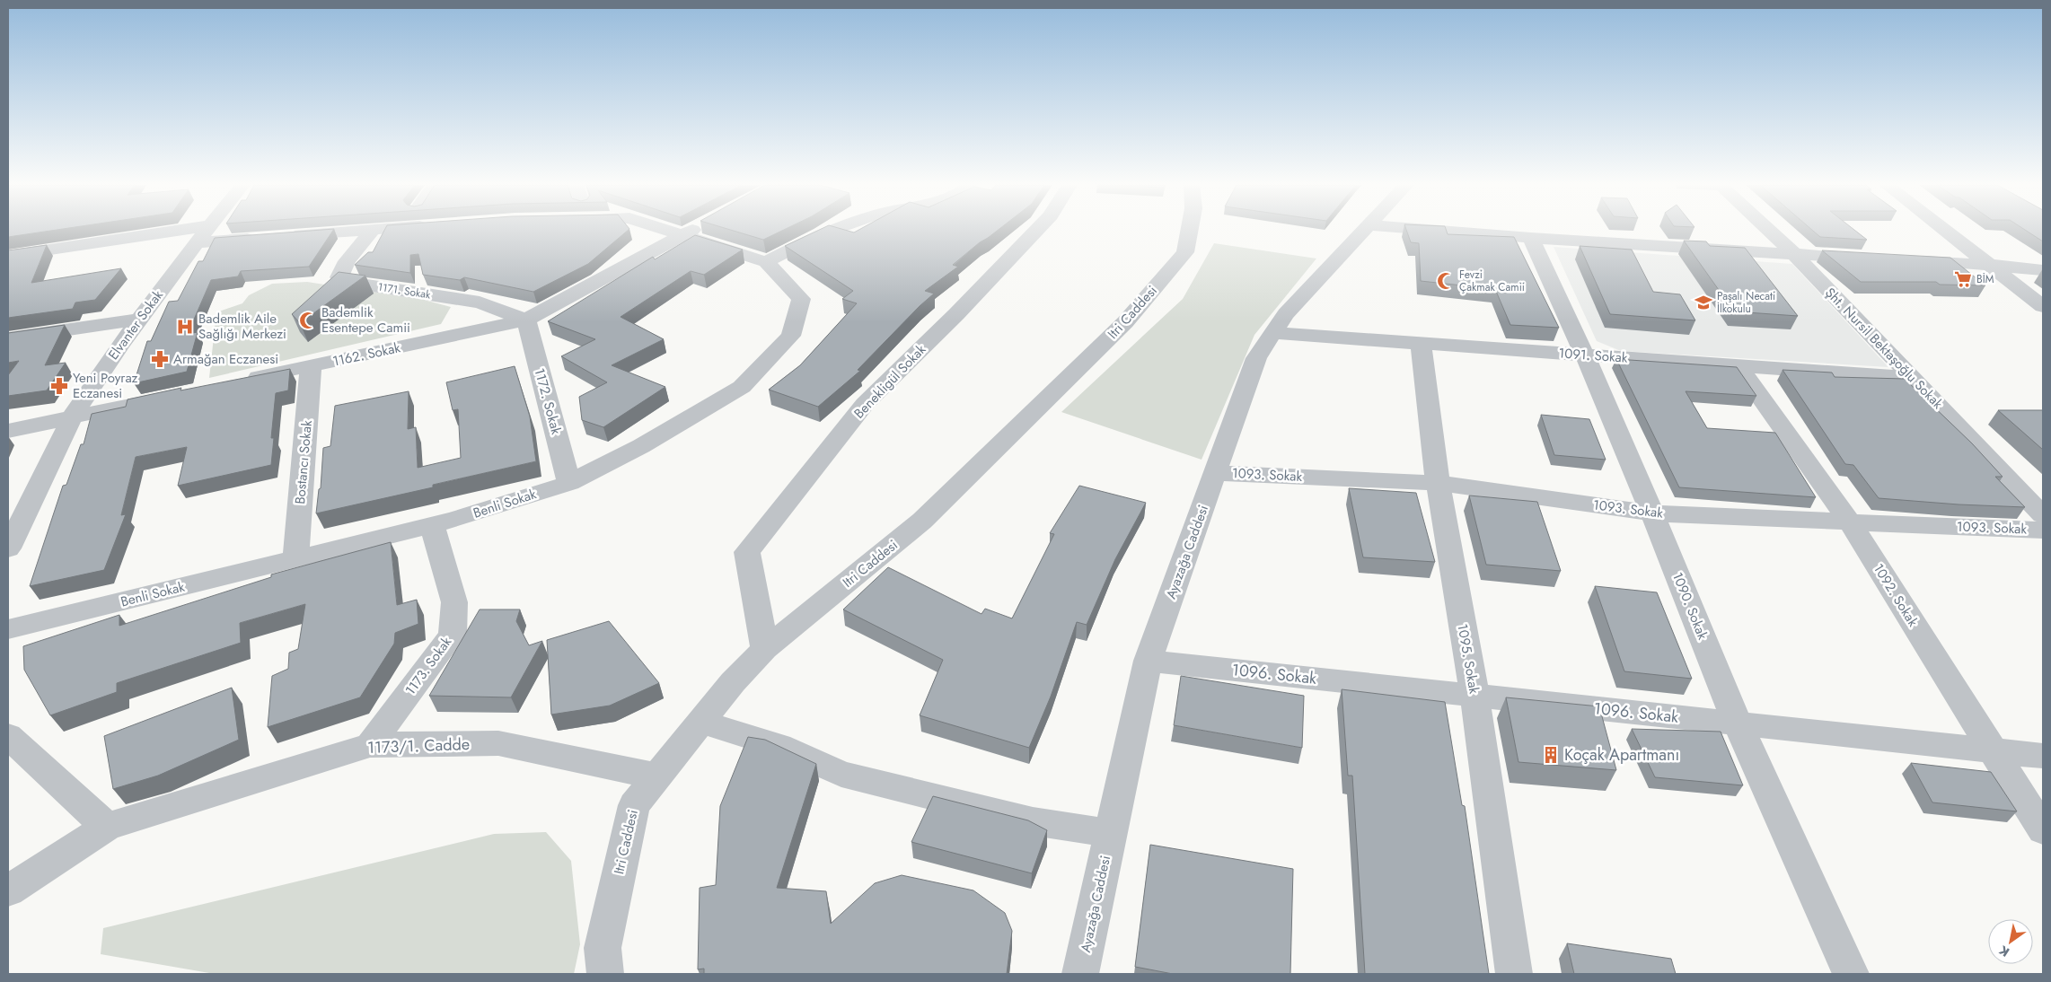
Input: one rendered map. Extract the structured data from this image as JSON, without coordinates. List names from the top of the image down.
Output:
{
  "streets": {
    "street": [
      "1171. Sokak",
      "Itri Caddesi",
      "Elvanter Sokak",
      "Şht. Nursil Bektaşoğlu Sokak",
      "1162. Sokak",
      "1091. Sokak",
      "Benekligül Sokak",
      "1172. Sokak",
      "Bostancı Sokak",
      "1093. Sokak",
      "Benli Sokak",
      "Ayazağa Caddesi",
      "1092. Sokak",
      "1090. Sokak",
      "1095. Sokak",
      "1173. Sokak",
      "1096. Sokak",
      "1173/1. Cadde"
    ]
  },
  "crossings": [
    ["1171. Sokak", "1162. Sokak"],
    ["1171. Sokak", "1172. Sokak"],
    ["Itri Caddesi", "Benekligül Sokak"],
    ["Itri Caddesi", "1173/1. Cadde"],
    ["Şht. Nursil Bektaşoğlu Sokak", "1091. Sokak"],
    ["1162. Sokak", "1172. Sokak"],
    ["1162. Sokak", "Bostancı Sokak"],
    ["1162. Sokak", "Benli Sokak"],
    ["1091. Sokak", "Ayazağa Caddesi"],
    ["1091. Sokak", "1092. Sokak"],
    ["1091. Sokak", "1090. Sokak"],
    ["1091. Sokak", "1095. Sokak"],
    ["1172. Sokak", "Benli Sokak"],
    ["Bostancı Sokak", "Benli Sokak"],
    ["1093. Sokak", "Ayazağa Caddesi"],
    ["1093. Sokak", "1092. Sokak"],
    ["1093. Sokak", "1090. Sokak"],
    ["1093. Sokak", "1095. Sokak"],
    ["Benli Sokak", "1173. Sokak"],
    ["Ayazağa Caddesi", "1096. Sokak"],
    ["1092. Sokak", "1096. Sokak"],
    ["1090. Sokak", "1096. Sokak"],
    ["1095. Sokak", "1096. Sokak"],
    ["1173. Sokak", "1173/1. Cadde"]
  ],
  "places": {
    "supermarket": ["BİM"],
    "mosque": ["Fevzi Çakmak Camii", "Bademlik Esentepe Camii"],
    "school or university": ["Paşalı Necati İlkokulu"],
    "hospital": ["Bademlik Aile Sağlığı Merkezi"],
    "pharmacy": ["Armağan Eczanesi", "Yeni Poyraz Eczanesi"],
    "building": ["Koçak Apartmanı"]
  },
  "north": "bottom left"
}
